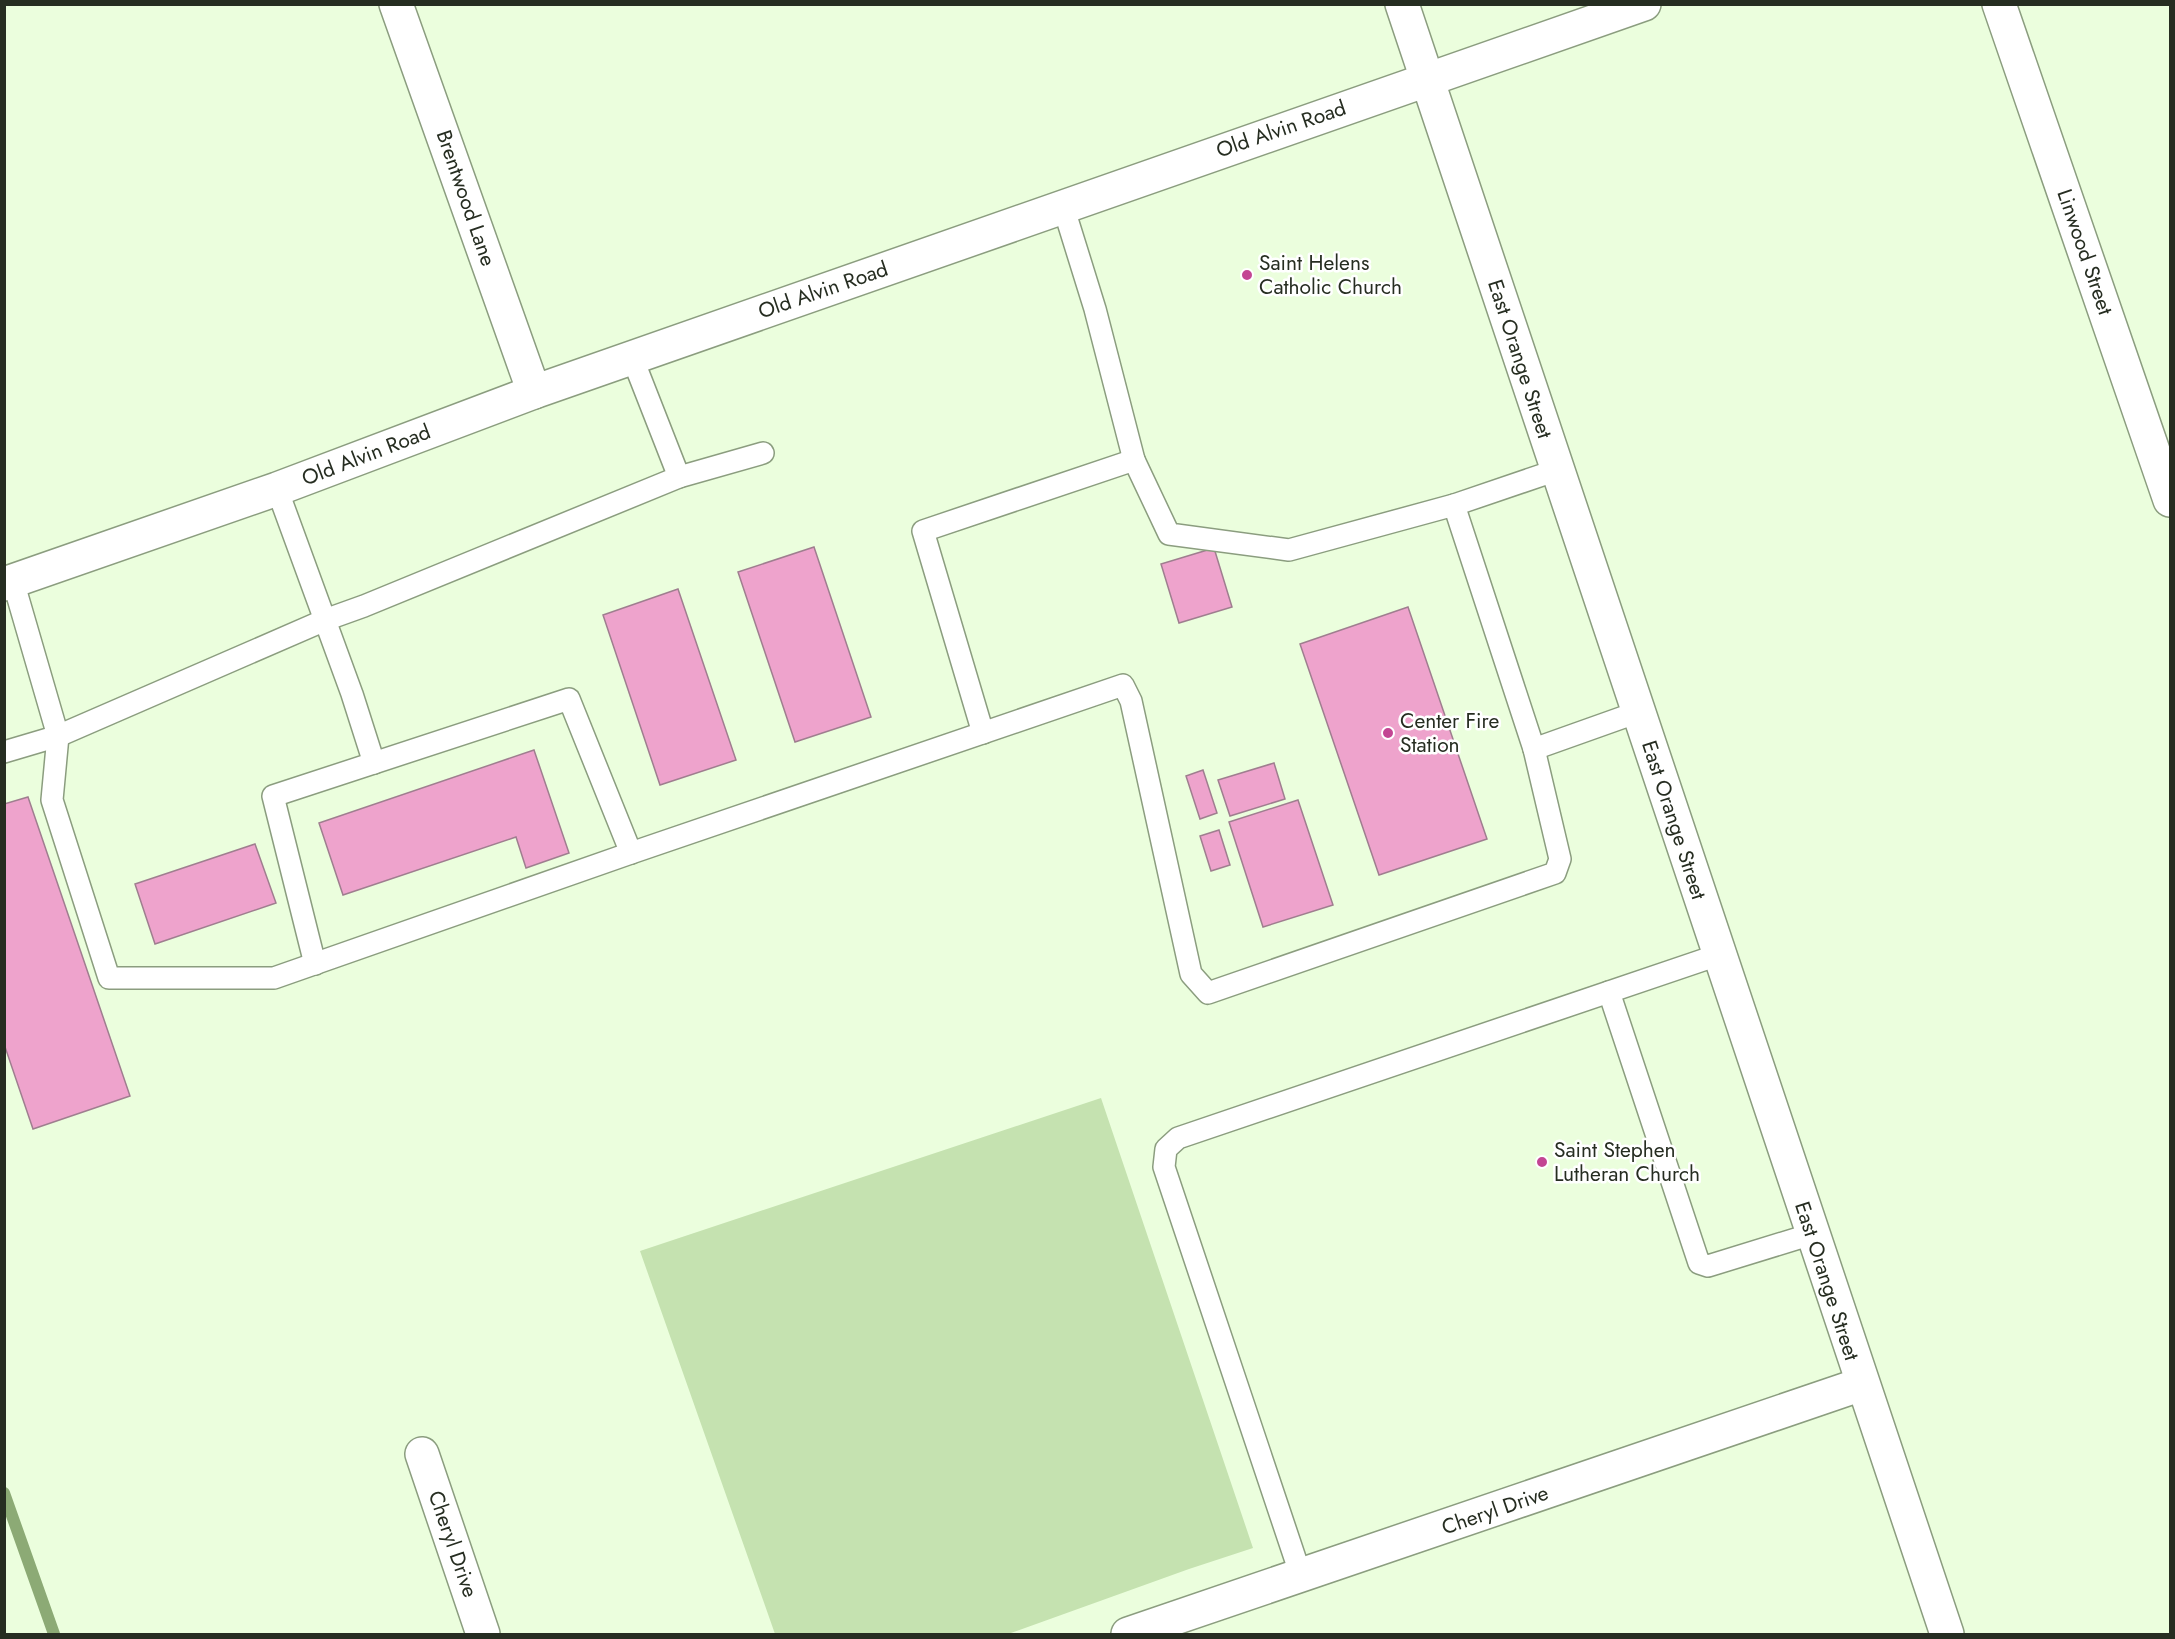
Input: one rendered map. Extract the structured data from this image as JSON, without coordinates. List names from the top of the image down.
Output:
{
  "streets": {
    "street": [
      "Old Alvin Road",
      "Brentwood Lane",
      "Linwood Street",
      "East Orange Street",
      "Cheryl Drive"
    ]
  },
  "crossings": [
    ["Old Alvin Road", "Brentwood Lane"],
    ["Old Alvin Road", "East Orange Street"],
    ["East Orange Street", "Cheryl Drive"]
  ],
  "places": ["Saint Helens Catholic Church", "Center Fire Station", "Saint Stephen Lutheran Church"]
}
